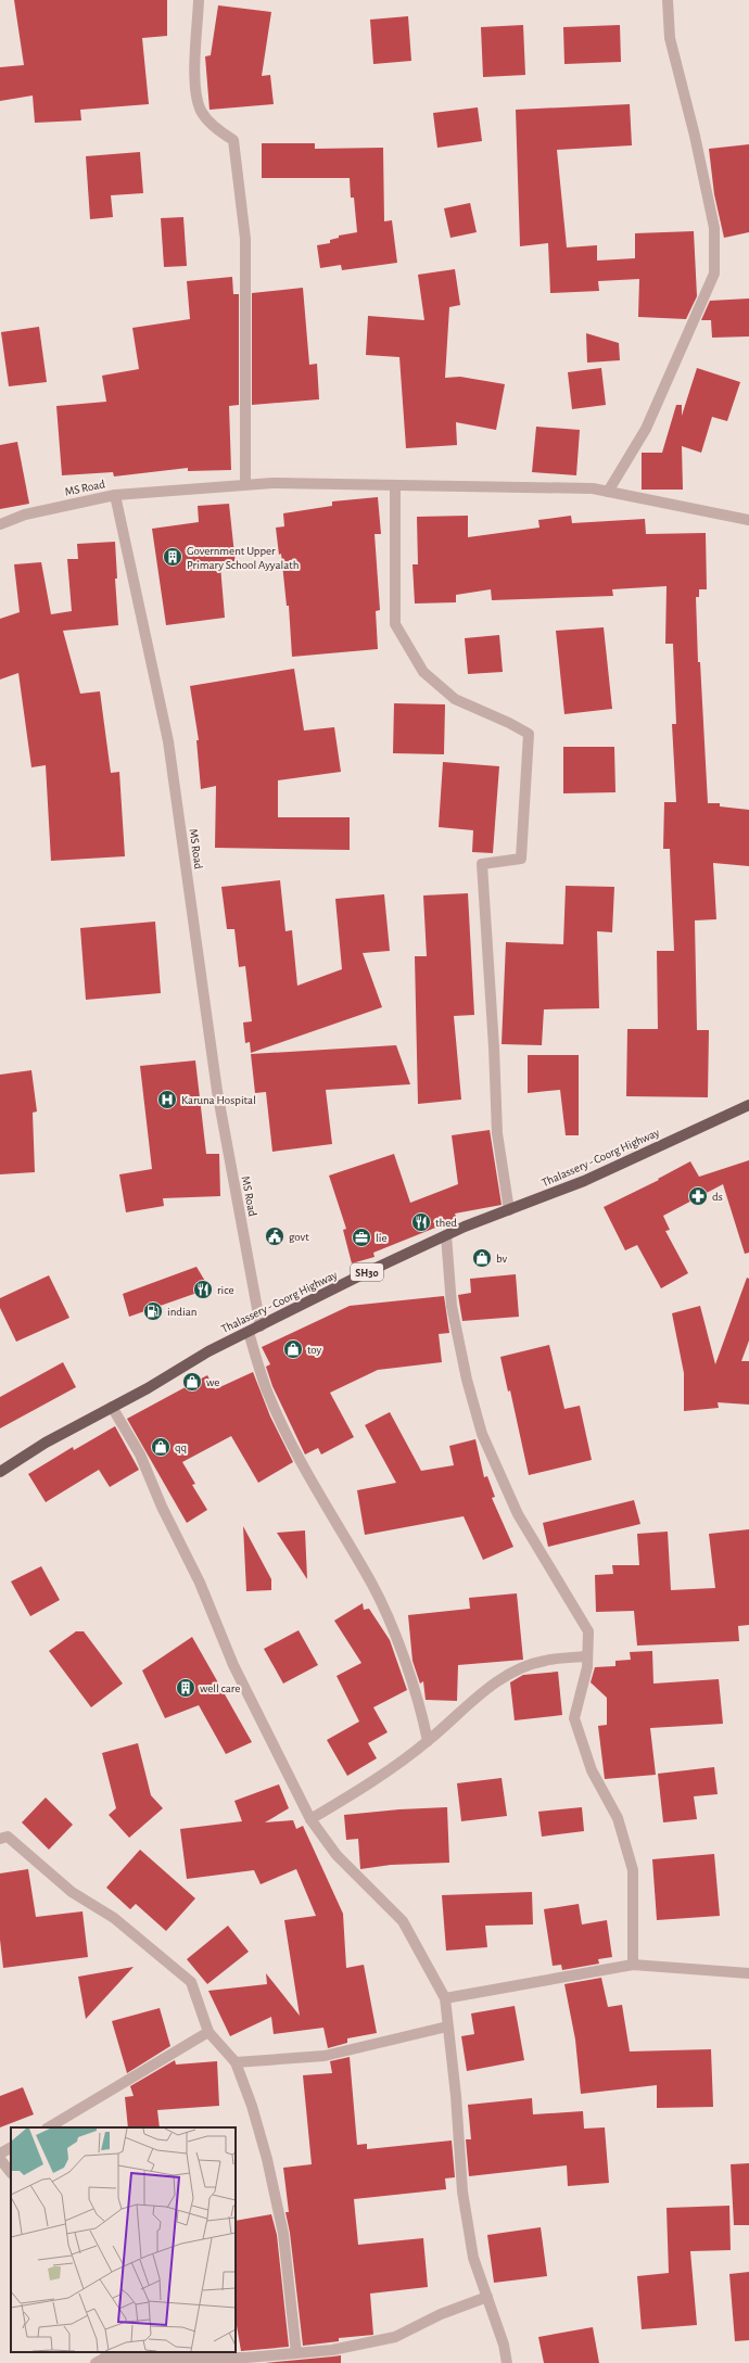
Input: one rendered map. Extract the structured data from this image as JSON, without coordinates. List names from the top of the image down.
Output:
{
  "streets": {
    "main road": ["Thalassery - Coorg Highway", "SH30"],
    "street": ["MS Road"]
  },
  "crossings": [
    ["MS Road", "Thalassery - Coorg Highway"]
  ],
  "places": {
    "building": ["Government Upper Primary School Ayyalath", "well care"],
    "hospital": ["Karuna Hospital"],
    "pharmacy": ["ds"],
    "restaurant": ["thed", "rice"],
    "public building": ["govt"],
    "office": ["lie"],
    "shop": [
      "bv",
      "toy",
      "we",
      "qq"
    ],
    "fuel station": ["indian"]
  }
}
